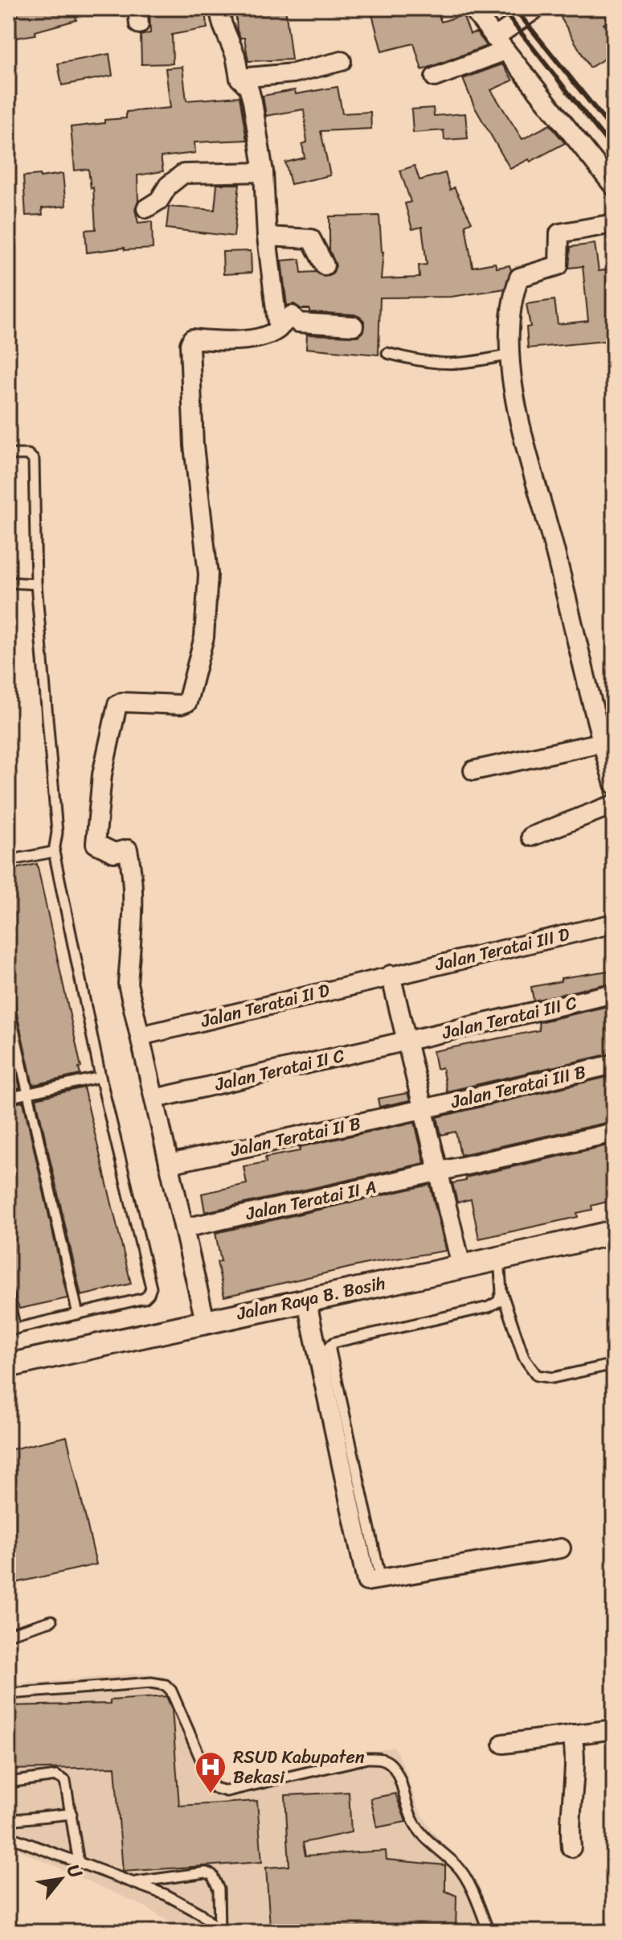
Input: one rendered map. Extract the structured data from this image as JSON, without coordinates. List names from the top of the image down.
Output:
{
  "streets": {
    "street": [
      "Jalan Teratai III D",
      "Jalan Teratai II D",
      "Jalan Teratai III C",
      "Jalan Teratai II C",
      "Jalan Teratai III B",
      "Jalan Teratai II B",
      "Jalan Teratai II A",
      "Jalan Raya B. Bosih"
    ]
  },
  "crossings": [
    ["Jalan Teratai III D", "Jalan Teratai II D"],
    ["Jalan Teratai III C", "Jalan Teratai II C"],
    ["Jalan Teratai III B", "Jalan Teratai II B"]
  ],
  "places": {
    "hospital": ["RSUD Kabupaten Bekasi"]
  },
  "north": "top right"
}
